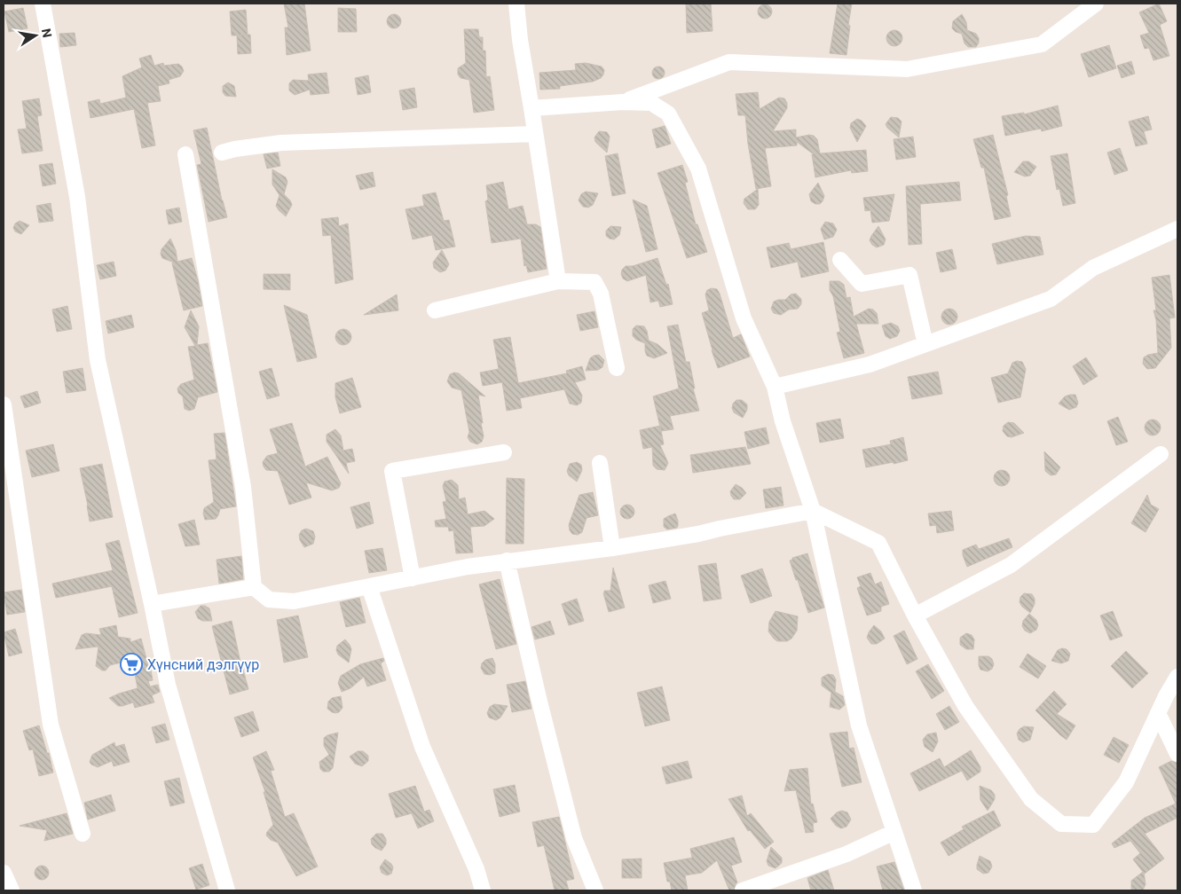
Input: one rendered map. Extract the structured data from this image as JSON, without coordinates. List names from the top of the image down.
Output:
{
  "places": {
    "supermarket": ["Хүнсний дэлгүүр"]
  },
  "north": "right"
}
